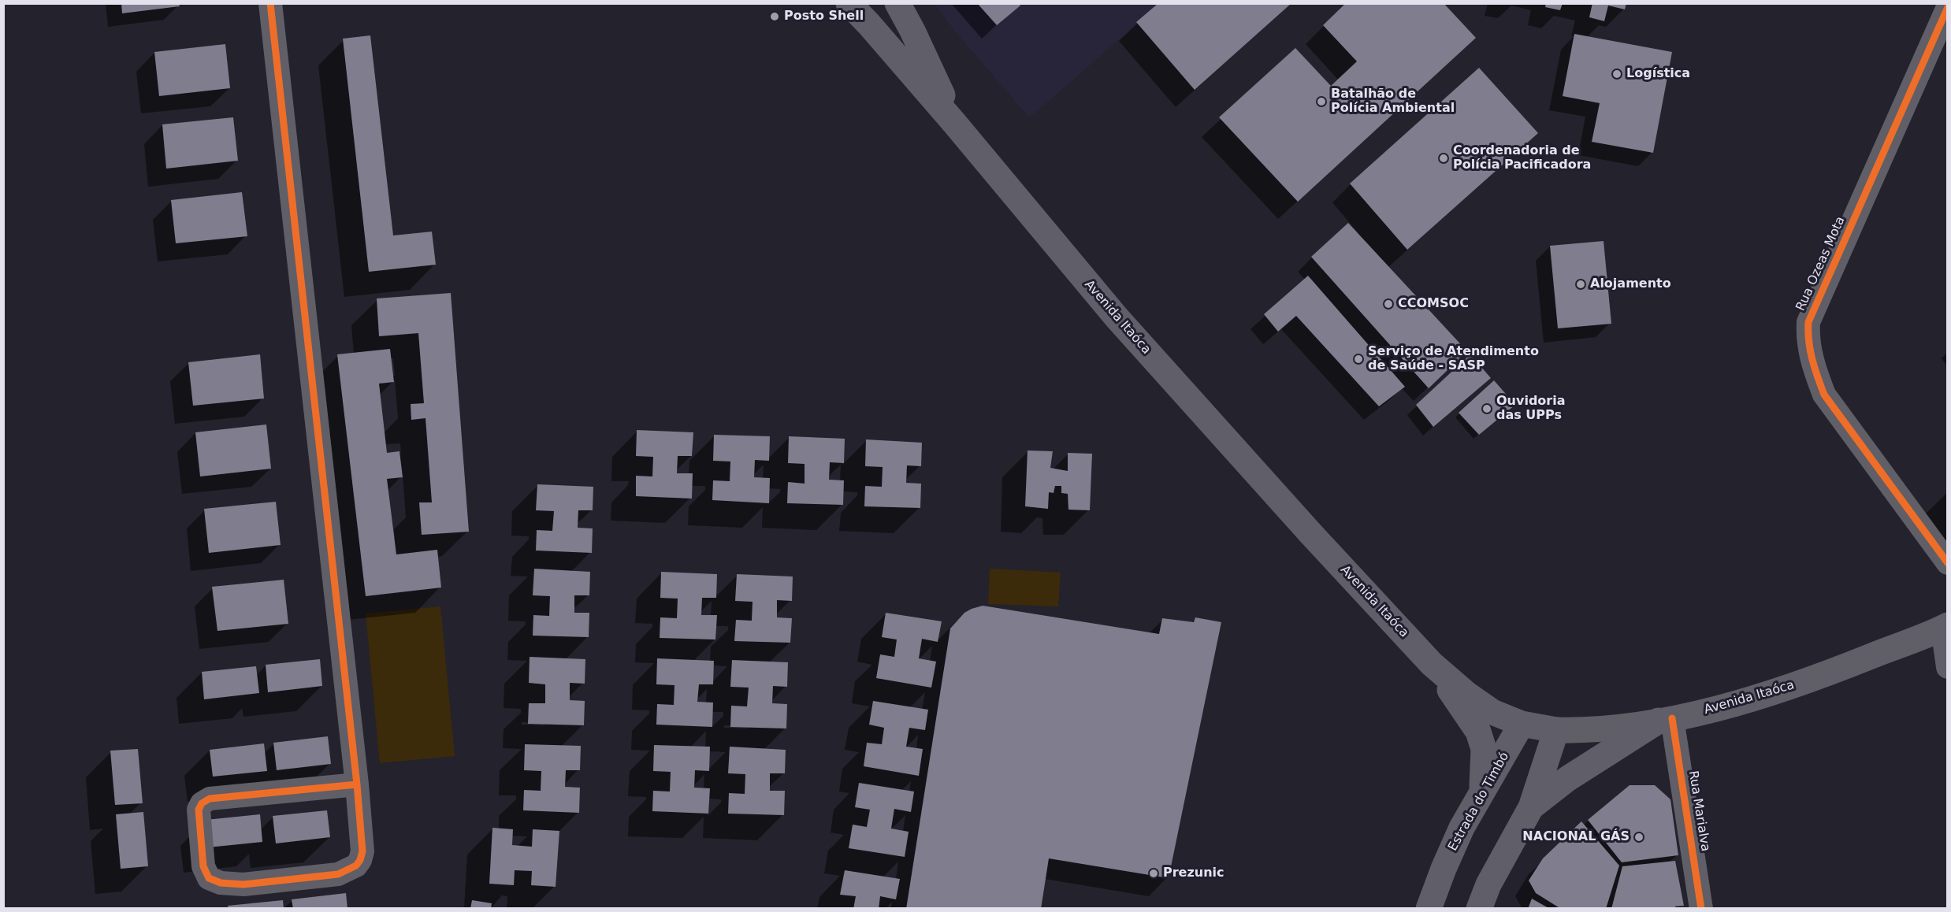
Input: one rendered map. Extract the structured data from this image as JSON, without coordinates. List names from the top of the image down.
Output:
{
  "streets": {
    "main road": ["Avenida Itaóca", "Estrada do Timbó"],
    "street": ["Rua Ozeas Mota", "Rua Marialva"]
  },
  "crossings": [
    ["Avenida Itaóca", "Estrada do Timbó"],
    ["Avenida Itaóca", "Rua Marialva"]
  ],
  "places": [
    "Posto Shell",
    "Logística",
    "Batalhão de Polícia Ambiental",
    "Coordenadoria de Polícia Pacificadora",
    "Alojamento",
    "CCOMSOC",
    "Serviço de Atendimento de Saúde - SASP",
    "Ouvidoria das UPPs",
    "NACIONAL GÁS",
    "Prezunic"
  ]
}
